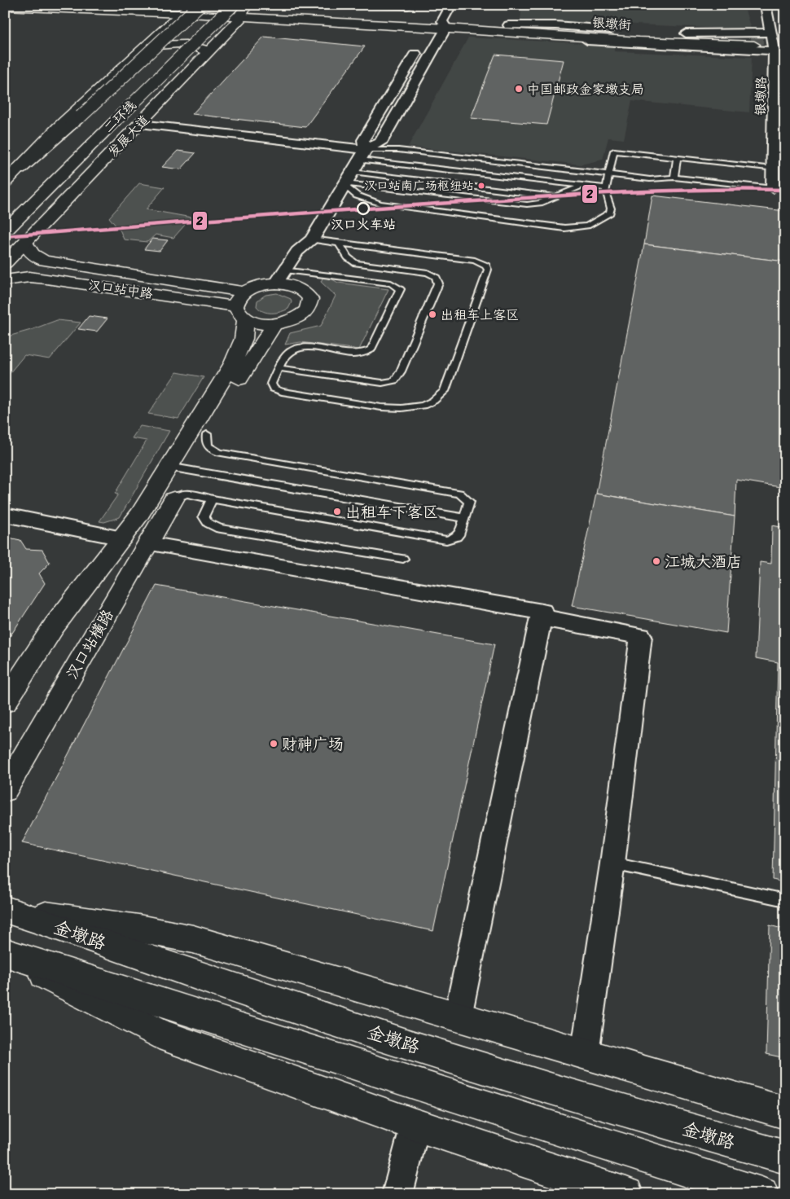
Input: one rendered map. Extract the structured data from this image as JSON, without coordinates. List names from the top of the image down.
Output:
{
  "streets": {
    "main road": [
      "银墩街",
      "二环线",
      "发展大道",
      "汉口站中路",
      "汉口站横路",
      "金墩路"
    ],
    "street": ["银墩路"]
  },
  "crossings": [
    ["银墩街", "二环线"],
    ["银墩街", "发展大道"],
    ["二环线", "发展大道"],
    ["发展大道", "汉口站中路"]
  ],
  "places": [
    "中国邮政金家墩支局",
    "汉口站南广场枢纽站",
    "汉口火车站",
    "出租车上客区",
    "出租车下客区",
    "江城大酒店",
    "财神广场"
  ],
  "lines": ["transit line 2"]
}
